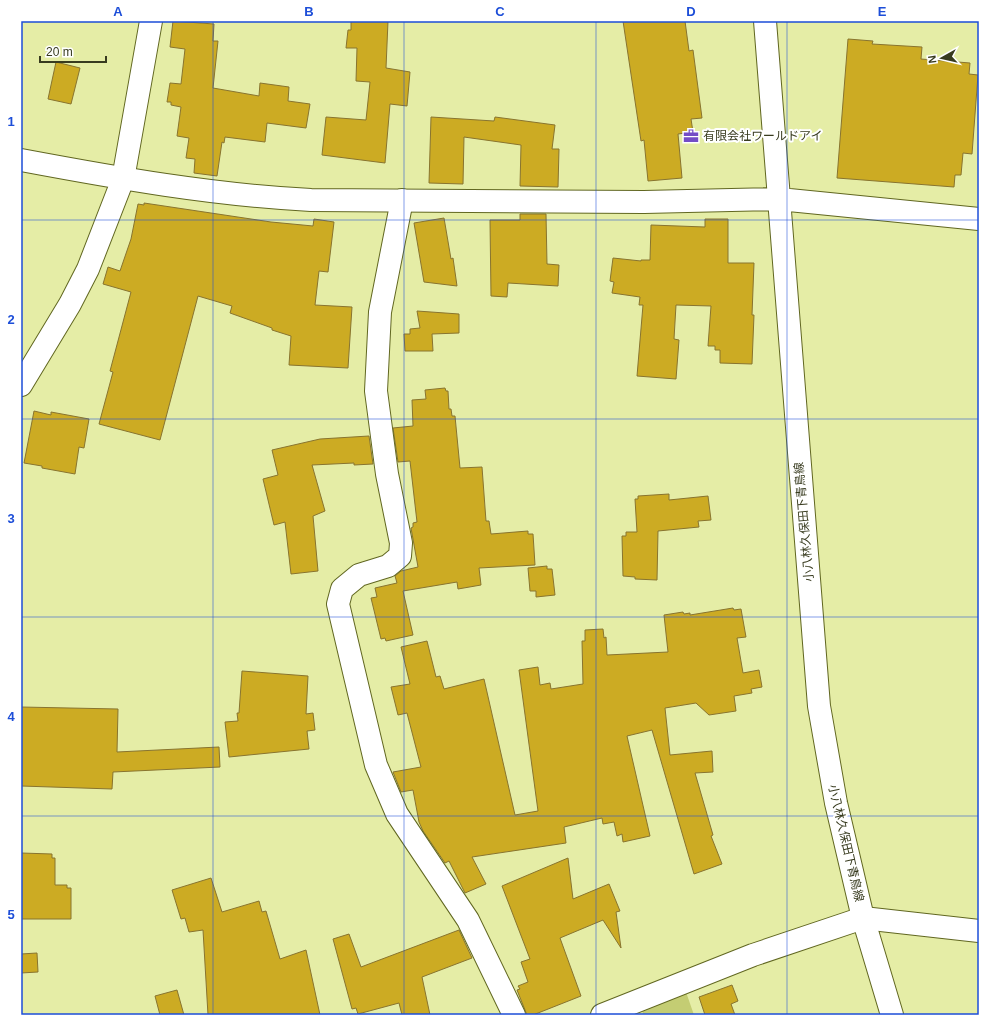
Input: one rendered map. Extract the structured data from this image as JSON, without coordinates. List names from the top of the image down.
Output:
{
  "streets": {
    "street": ["小八林久保田下青鳥線"]
  },
  "places": {
    "office": ["有限会社ワールドアイ"]
  },
  "scale_bar": "20 m",
  "north": "left",
  "grid": {
    "columns": [
      "A",
      "B",
      "C",
      "D",
      "E"
    ],
    "rows": [
      "1",
      "2",
      "3",
      "4",
      "5"
    ]
  }
}
